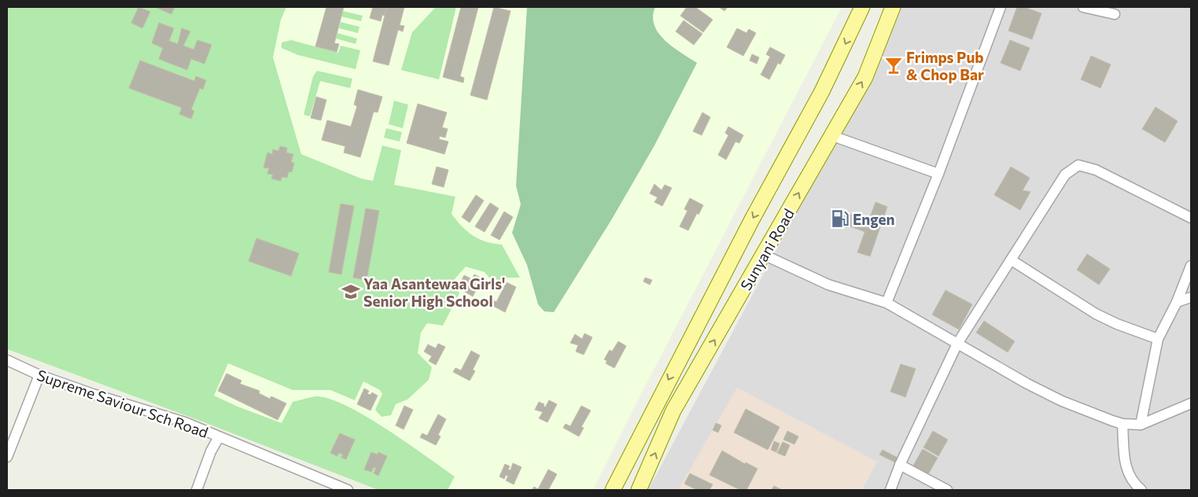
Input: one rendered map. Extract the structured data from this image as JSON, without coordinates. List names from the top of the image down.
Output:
{
  "streets": {
    "main road": ["Sunyani Road"],
    "street": ["Supreme Saviour Sch Road"]
  },
  "places": {
    "bar": ["Frimps Pub & Chop Bar"],
    "fuel station": ["Engen"],
    "school or university": ["Yaa Asantewaa Girls' Senior High School"]
  }
}
